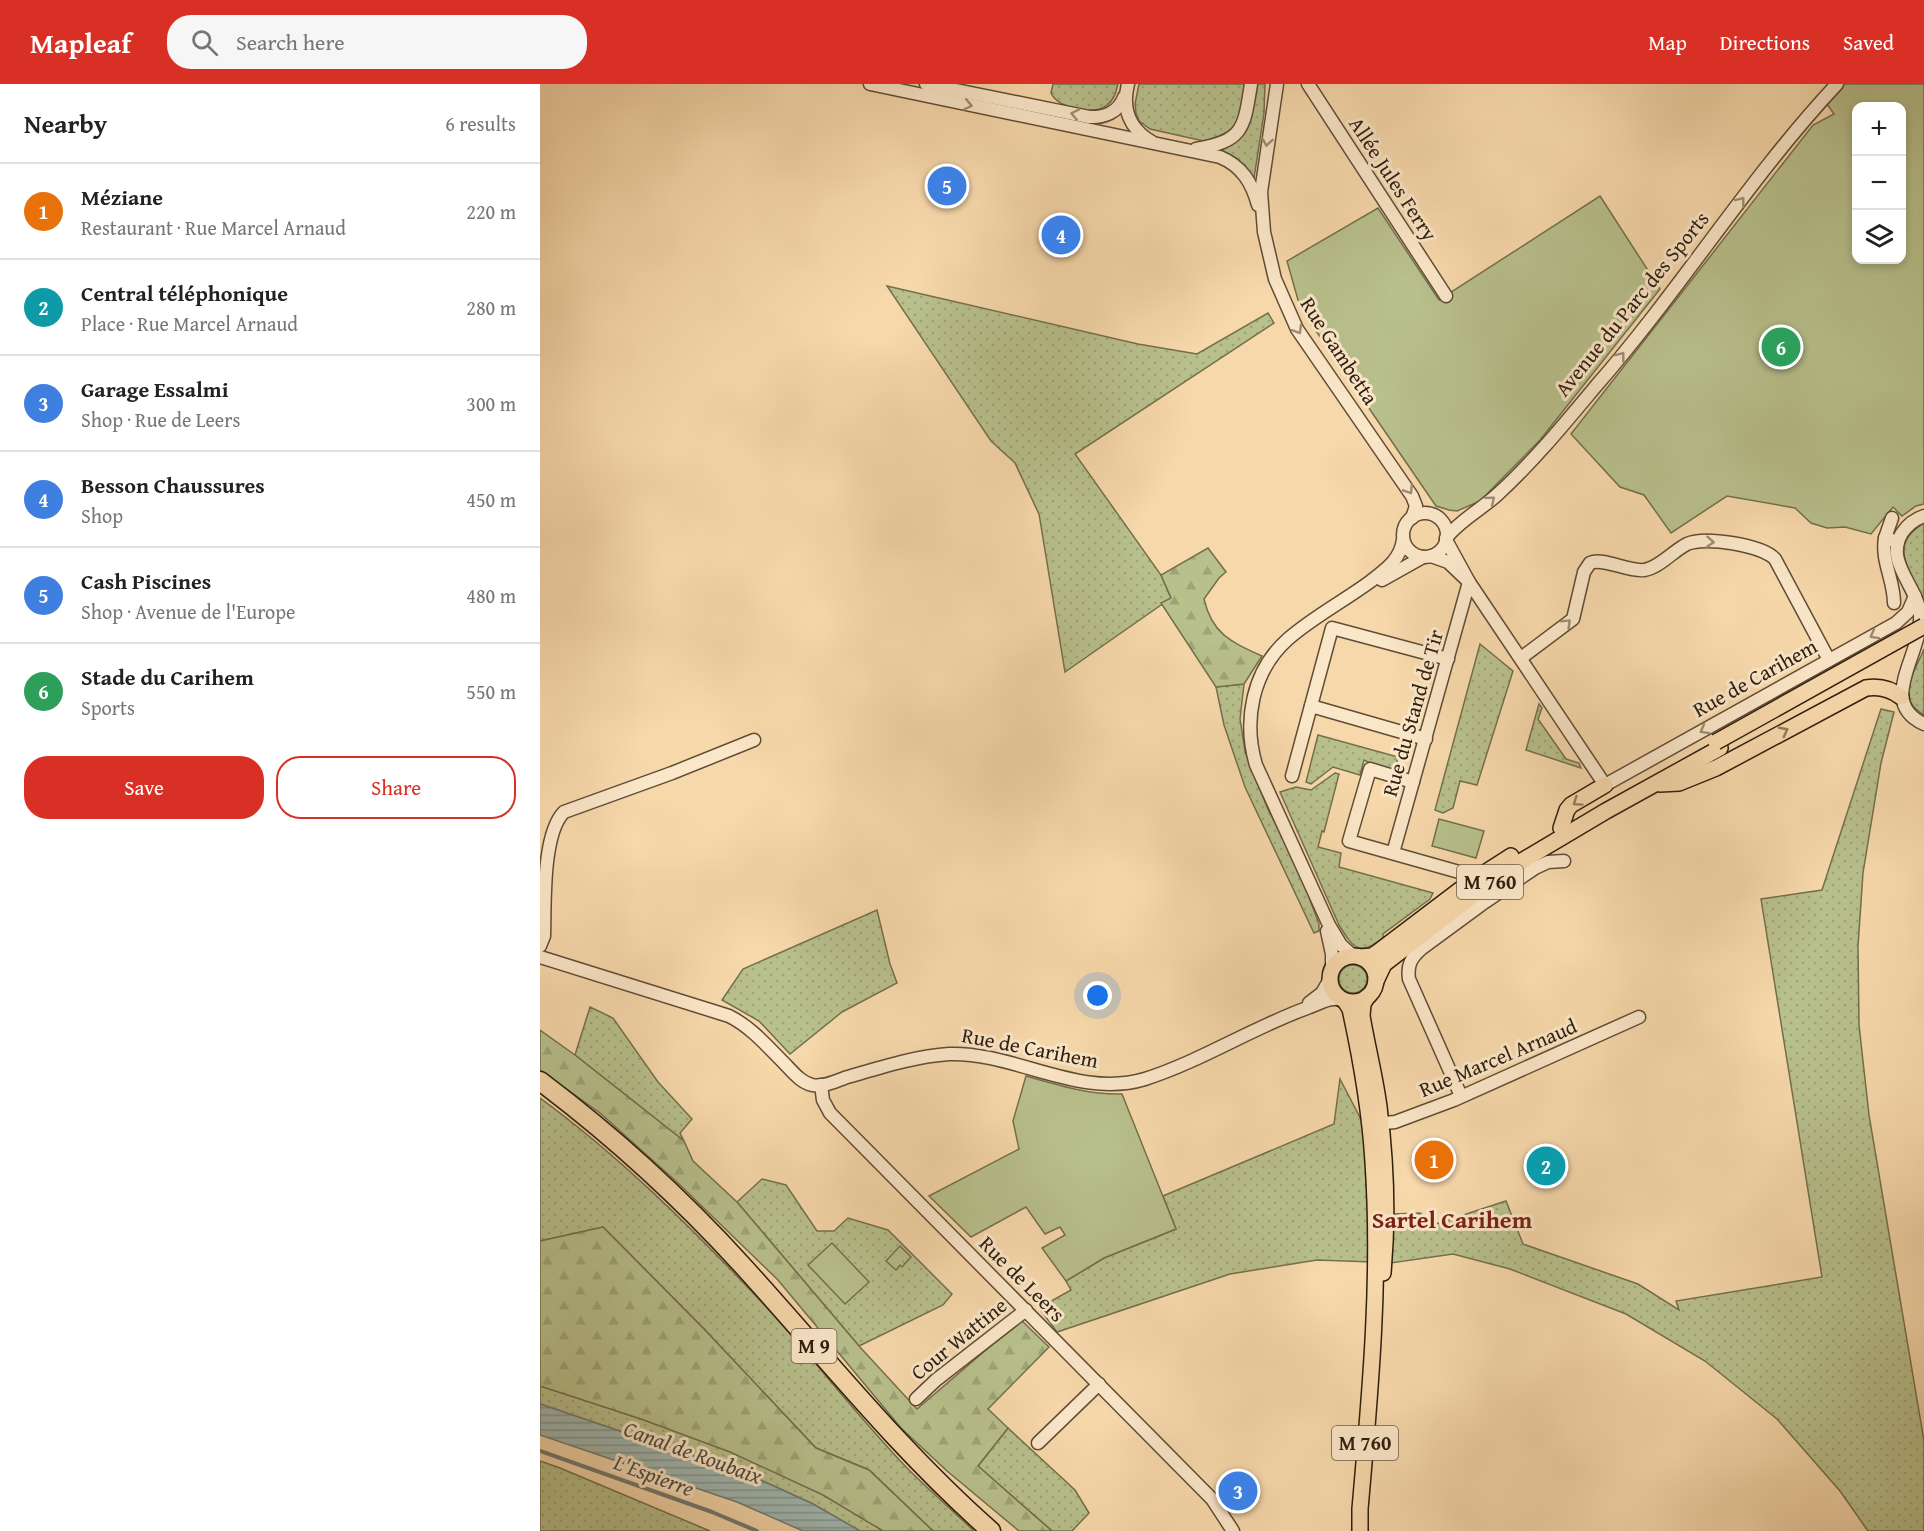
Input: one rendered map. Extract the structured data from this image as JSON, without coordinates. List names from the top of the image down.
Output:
{
  "streets": {
    "highway": ["M 9"],
    "main road": ["Rue de Carihem", "M 760"],
    "street": [
      "Allée Jules Ferry",
      "Avenue du Parc des Sports",
      "Rue Gambetta",
      "Rue du Stand de Tir",
      "Rue Marcel Arnaud",
      "Rue de Leers",
      "Cour Wattine"
    ]
  },
  "crossings": [
    ["Avenue du Parc des Sports", "Rue Gambetta"],
    ["Rue de Carihem", "M 760"],
    ["Rue de Carihem", "Rue de Leers"],
    ["M 760", "Rue Marcel Arnaud"],
    ["Rue de Leers", "Cour Wattine"]
  ],
  "one_way": ["Avenue du Parc des Sports", "Rue Gambetta"],
  "districts": ["Sartel Carihem"],
  "water": ["Canal de Roubaix", "L'Espierre"],
  "page": {
    "header": "Mapleaf",
    "search": "Search here",
    "nav": ["Map", "Directions", "Saved"],
    "heading": ["Nearby", "6 results"],
    "map_buttons": ["+", "−"],
    "list": [
      {
        "mark": "1",
        "name": "Méziane",
        "note": "Restaurant · Rue Marcel Arnaud",
        "value": "220 m"
      },
      {
        "mark": "2",
        "name": "Central téléphonique",
        "note": "Place · Rue Marcel Arnaud",
        "value": "280 m"
      },
      {
        "mark": "3",
        "name": "Garage Essalmi",
        "note": "Shop · Rue de Leers",
        "value": "300 m"
      },
      {
        "mark": "4",
        "name": "Besson Chaussures",
        "note": "Shop",
        "value": "450 m"
      },
      {
        "mark": "5",
        "name": "Cash Piscines",
        "note": "Shop · Avenue de l'Europe",
        "value": "480 m"
      },
      {
        "mark": "6",
        "name": "Stade du Carihem",
        "note": "Sports",
        "value": "550 m"
      }
    ],
    "pins": [
      "5",
      "4",
      "6",
      "1",
      "2",
      "3"
    ],
    "buttons": ["Save", "Share"]
  }
}
